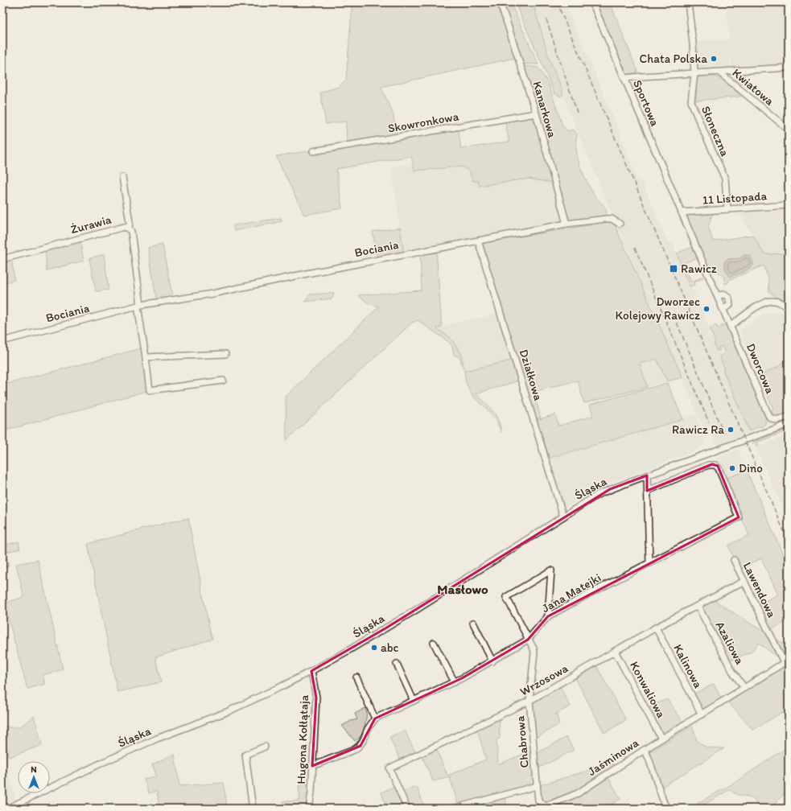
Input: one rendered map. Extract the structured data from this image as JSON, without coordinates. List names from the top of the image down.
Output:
{
  "streets": {
    "street": [
      "Kwiatowa",
      "Sportowa",
      "Kanarkowa",
      "Skowronkowa",
      "Słoneczna",
      "11 Listopada",
      "Żurawia",
      "Bociania",
      "Dworcowa",
      "Działkowa",
      "Śląska",
      "Lawendowa",
      "Jana Matejki",
      "Azaliowa",
      "Kalinowa",
      "Wrzosowa",
      "Konwaliowa",
      "Hugona Kołłątaja",
      "Chabrowa",
      "Jaśminowa"
    ]
  },
  "crossings": [
    ["Sportowa", "11 Listopada"],
    ["Sportowa", "Dworcowa"],
    ["Kanarkowa", "Skowronkowa"],
    ["Kanarkowa", "Bociania"],
    ["Słoneczna", "11 Listopada"],
    ["11 Listopada", "Dworcowa"],
    ["Żurawia", "Bociania"],
    ["Bociania", "Działkowa"],
    ["Działkowa", "Śląska"],
    ["Śląska", "Hugona Kołłątaja"],
    ["Lawendowa", "Wrzosowa"],
    ["Lawendowa", "Jaśminowa"],
    ["Jana Matejki", "Chabrowa"],
    ["Azaliowa", "Wrzosowa"],
    ["Azaliowa", "Jaśminowa"],
    ["Kalinowa", "Wrzosowa"],
    ["Kalinowa", "Jaśminowa"],
    ["Wrzosowa", "Konwaliowa"],
    ["Wrzosowa", "Chabrowa"],
    ["Konwaliowa", "Jaśminowa"],
    ["Chabrowa", "Jaśminowa"]
  ],
  "districts": ["Masłowo"],
  "places": {
    "other": [
      "Chata Polska",
      "Dworzec Kolejowy Rawicz",
      "Rawicz Ra",
      "Dino",
      "abc"
    ],
    "transit": ["Rawicz"]
  },
  "north": "top"
}
